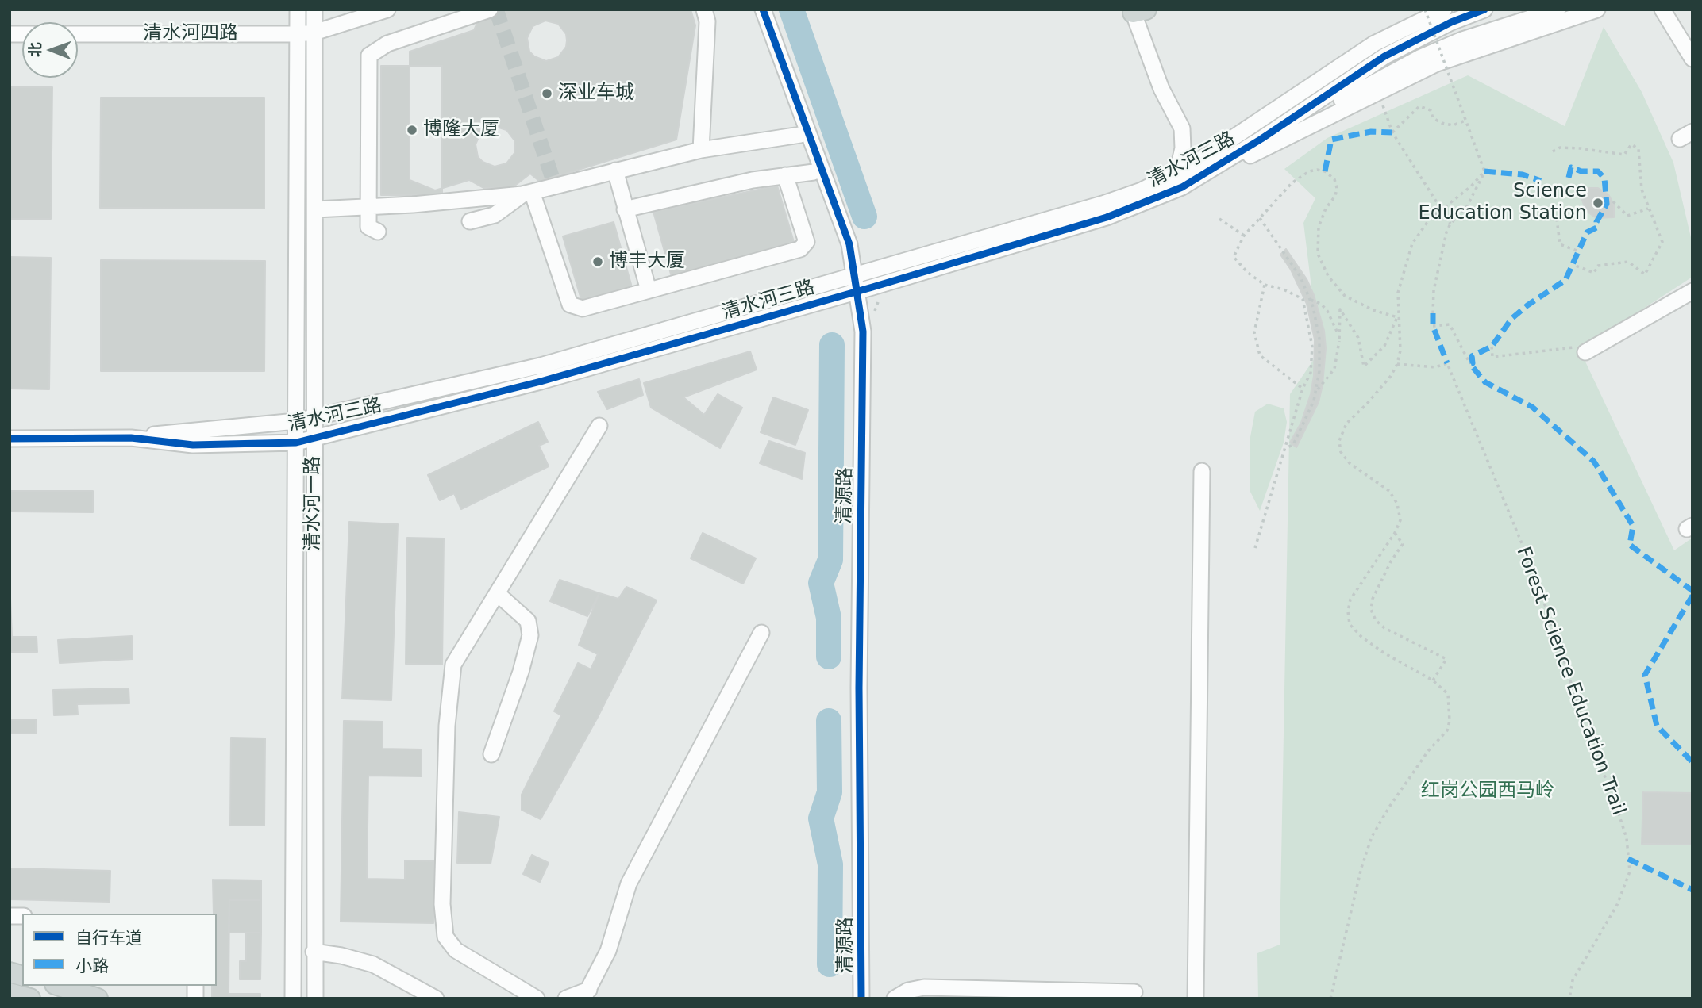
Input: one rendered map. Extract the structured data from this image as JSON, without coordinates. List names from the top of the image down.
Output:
{
  "streets": {
    "street": [
      "清水河四路",
      "清水河三路",
      "清源路",
      "清水河一路"
    ]
  },
  "crossings": [
    ["清水河四路", "清水河一路"],
    ["清水河三路", "清源路"],
    ["清水河三路", "清水河一路"]
  ],
  "parks": ["红岗公园西马岭"],
  "places": [
    "深业车城",
    "博隆大厦",
    "Science Education Station",
    "博丰大厦"
  ],
  "legend": ["自行车道", "小路"],
  "north": "left"
}
